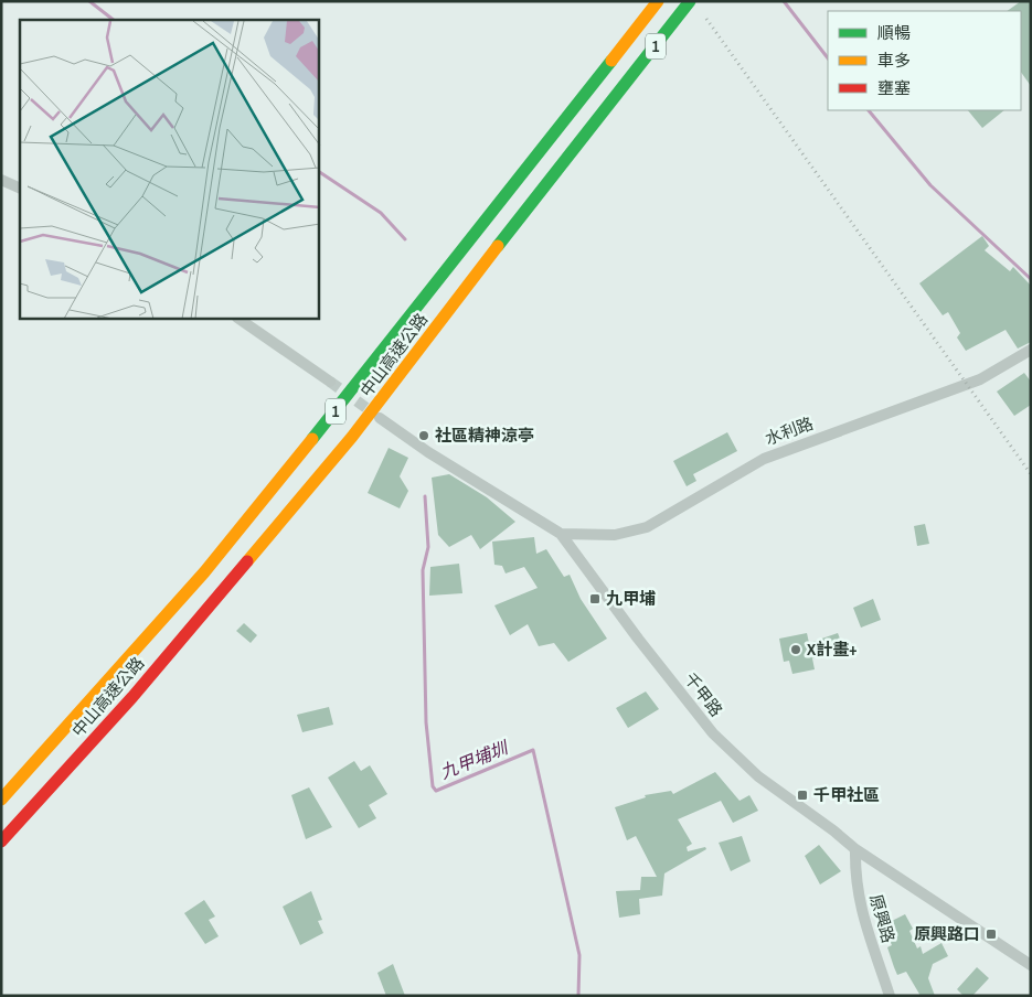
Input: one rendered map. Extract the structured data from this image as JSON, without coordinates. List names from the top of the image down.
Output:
{
  "streets": {
    "highway": ["1", "中山高速公路"],
    "street": ["水利路", "千甲路", "原興路"]
  },
  "crossings": [
    ["水利路", "千甲路"],
    ["千甲路", "原興路"]
  ],
  "water": ["九甲埔圳"],
  "places": {
    "other": ["社區精神涼亭", "X計畫+"],
    "transit": ["九甲埔", "千甲社區", "原興路口"]
  },
  "legend": ["順暢", "車多", "壅塞"]
}
